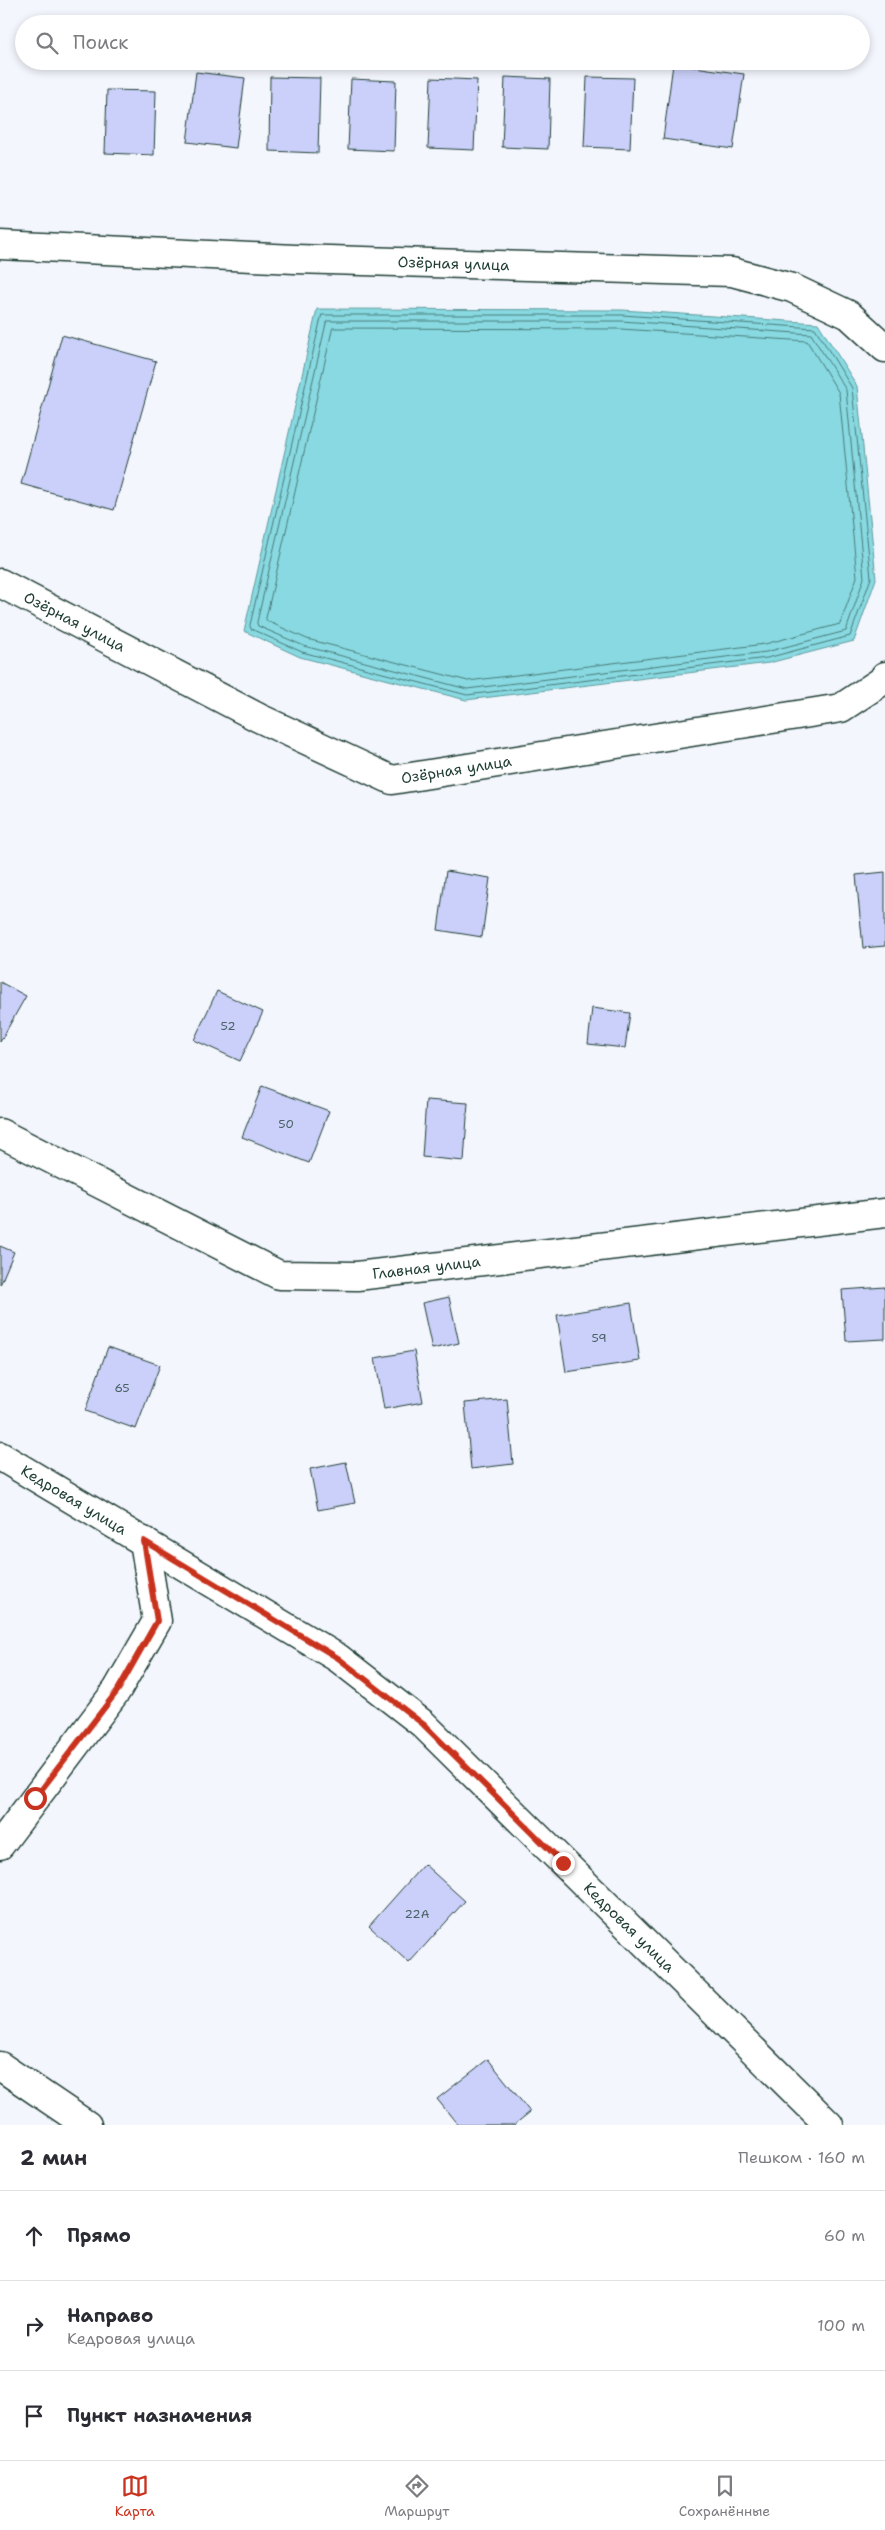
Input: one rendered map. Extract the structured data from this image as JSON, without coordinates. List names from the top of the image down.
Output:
{
  "streets": {
    "lane": ["Озёрная улица", "Главная улица", "Кедровая улица"]
  },
  "house_numbers": [
    "52",
    "50",
    "59",
    "65",
    "22А"
  ],
  "page": {
    "search": "Поиск",
    "heading": ["2 мин", "Пешком · 160 m"],
    "list": [
      ["Прямо", "60 m"],
      ["Направо", "Кедровая улица", "100 m"],
      "Пункт назначения"
    ],
    "nav": ["Карта", "Маршрут", "Сохранённые"]
  }
}
